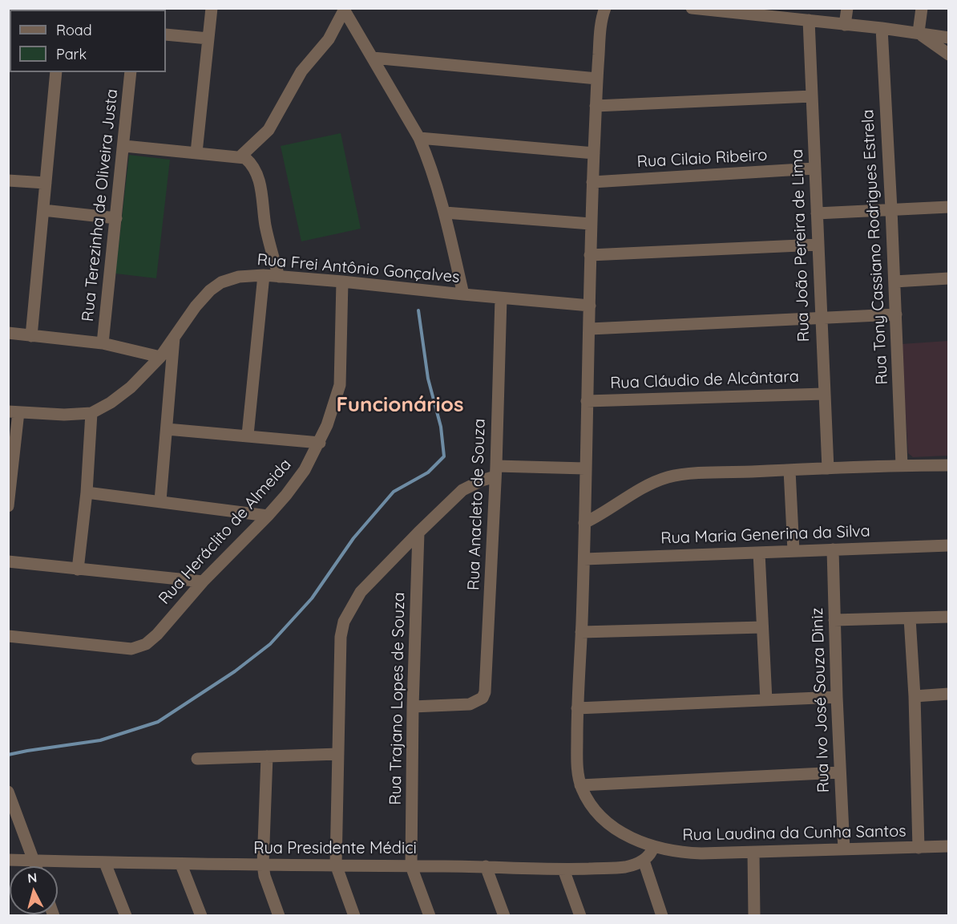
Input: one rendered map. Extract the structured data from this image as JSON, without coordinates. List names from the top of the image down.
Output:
{
  "streets": {
    "street": [
      "Rua Cilaio Ribeiro",
      "Rua Terezinha de Oliveira Justa",
      "Rua João Pereira de Lima",
      "Rua Tony Cassiano Rodrigues Estrela",
      "Rua Frei Antônio Gonçalves",
      "Rua Cláudio de Alcântara",
      "Rua Anacleto de Souza",
      "Rua Heráclito de Almeida",
      "Rua Maria Generina da Silva",
      "Rua Trajano Lopes de Souza",
      "Rua Ivo José Souza Diniz",
      "Rua Laudina da Cunha Santos",
      "Rua Presidente Médici"
    ]
  },
  "crossings": [
    ["Rua Cilaio Ribeiro", "Rua João Pereira de Lima"],
    ["Rua Cilaio Ribeiro", "Rua Laudina da Cunha Santos"],
    ["Rua João Pereira de Lima", "Rua Cláudio de Alcântara"],
    ["Rua Frei Antônio Gonçalves", "Rua Anacleto de Souza"],
    ["Rua Frei Antônio Gonçalves", "Rua Heráclito de Almeida"],
    ["Rua Frei Antônio Gonçalves", "Rua Laudina da Cunha Santos"],
    ["Rua Cláudio de Alcântara", "Rua Laudina da Cunha Santos"],
    ["Rua Anacleto de Souza", "Rua Trajano Lopes de Souza"],
    ["Rua Maria Generina da Silva", "Rua Ivo José Souza Diniz"],
    ["Rua Maria Generina da Silva", "Rua Laudina da Cunha Santos"],
    ["Rua Trajano Lopes de Souza", "Rua Presidente Médici"],
    ["Rua Ivo José Souza Diniz", "Rua Laudina da Cunha Santos"]
  ],
  "districts": ["Funcionários"],
  "legend": ["Road", "Park"],
  "north": "top"
}
